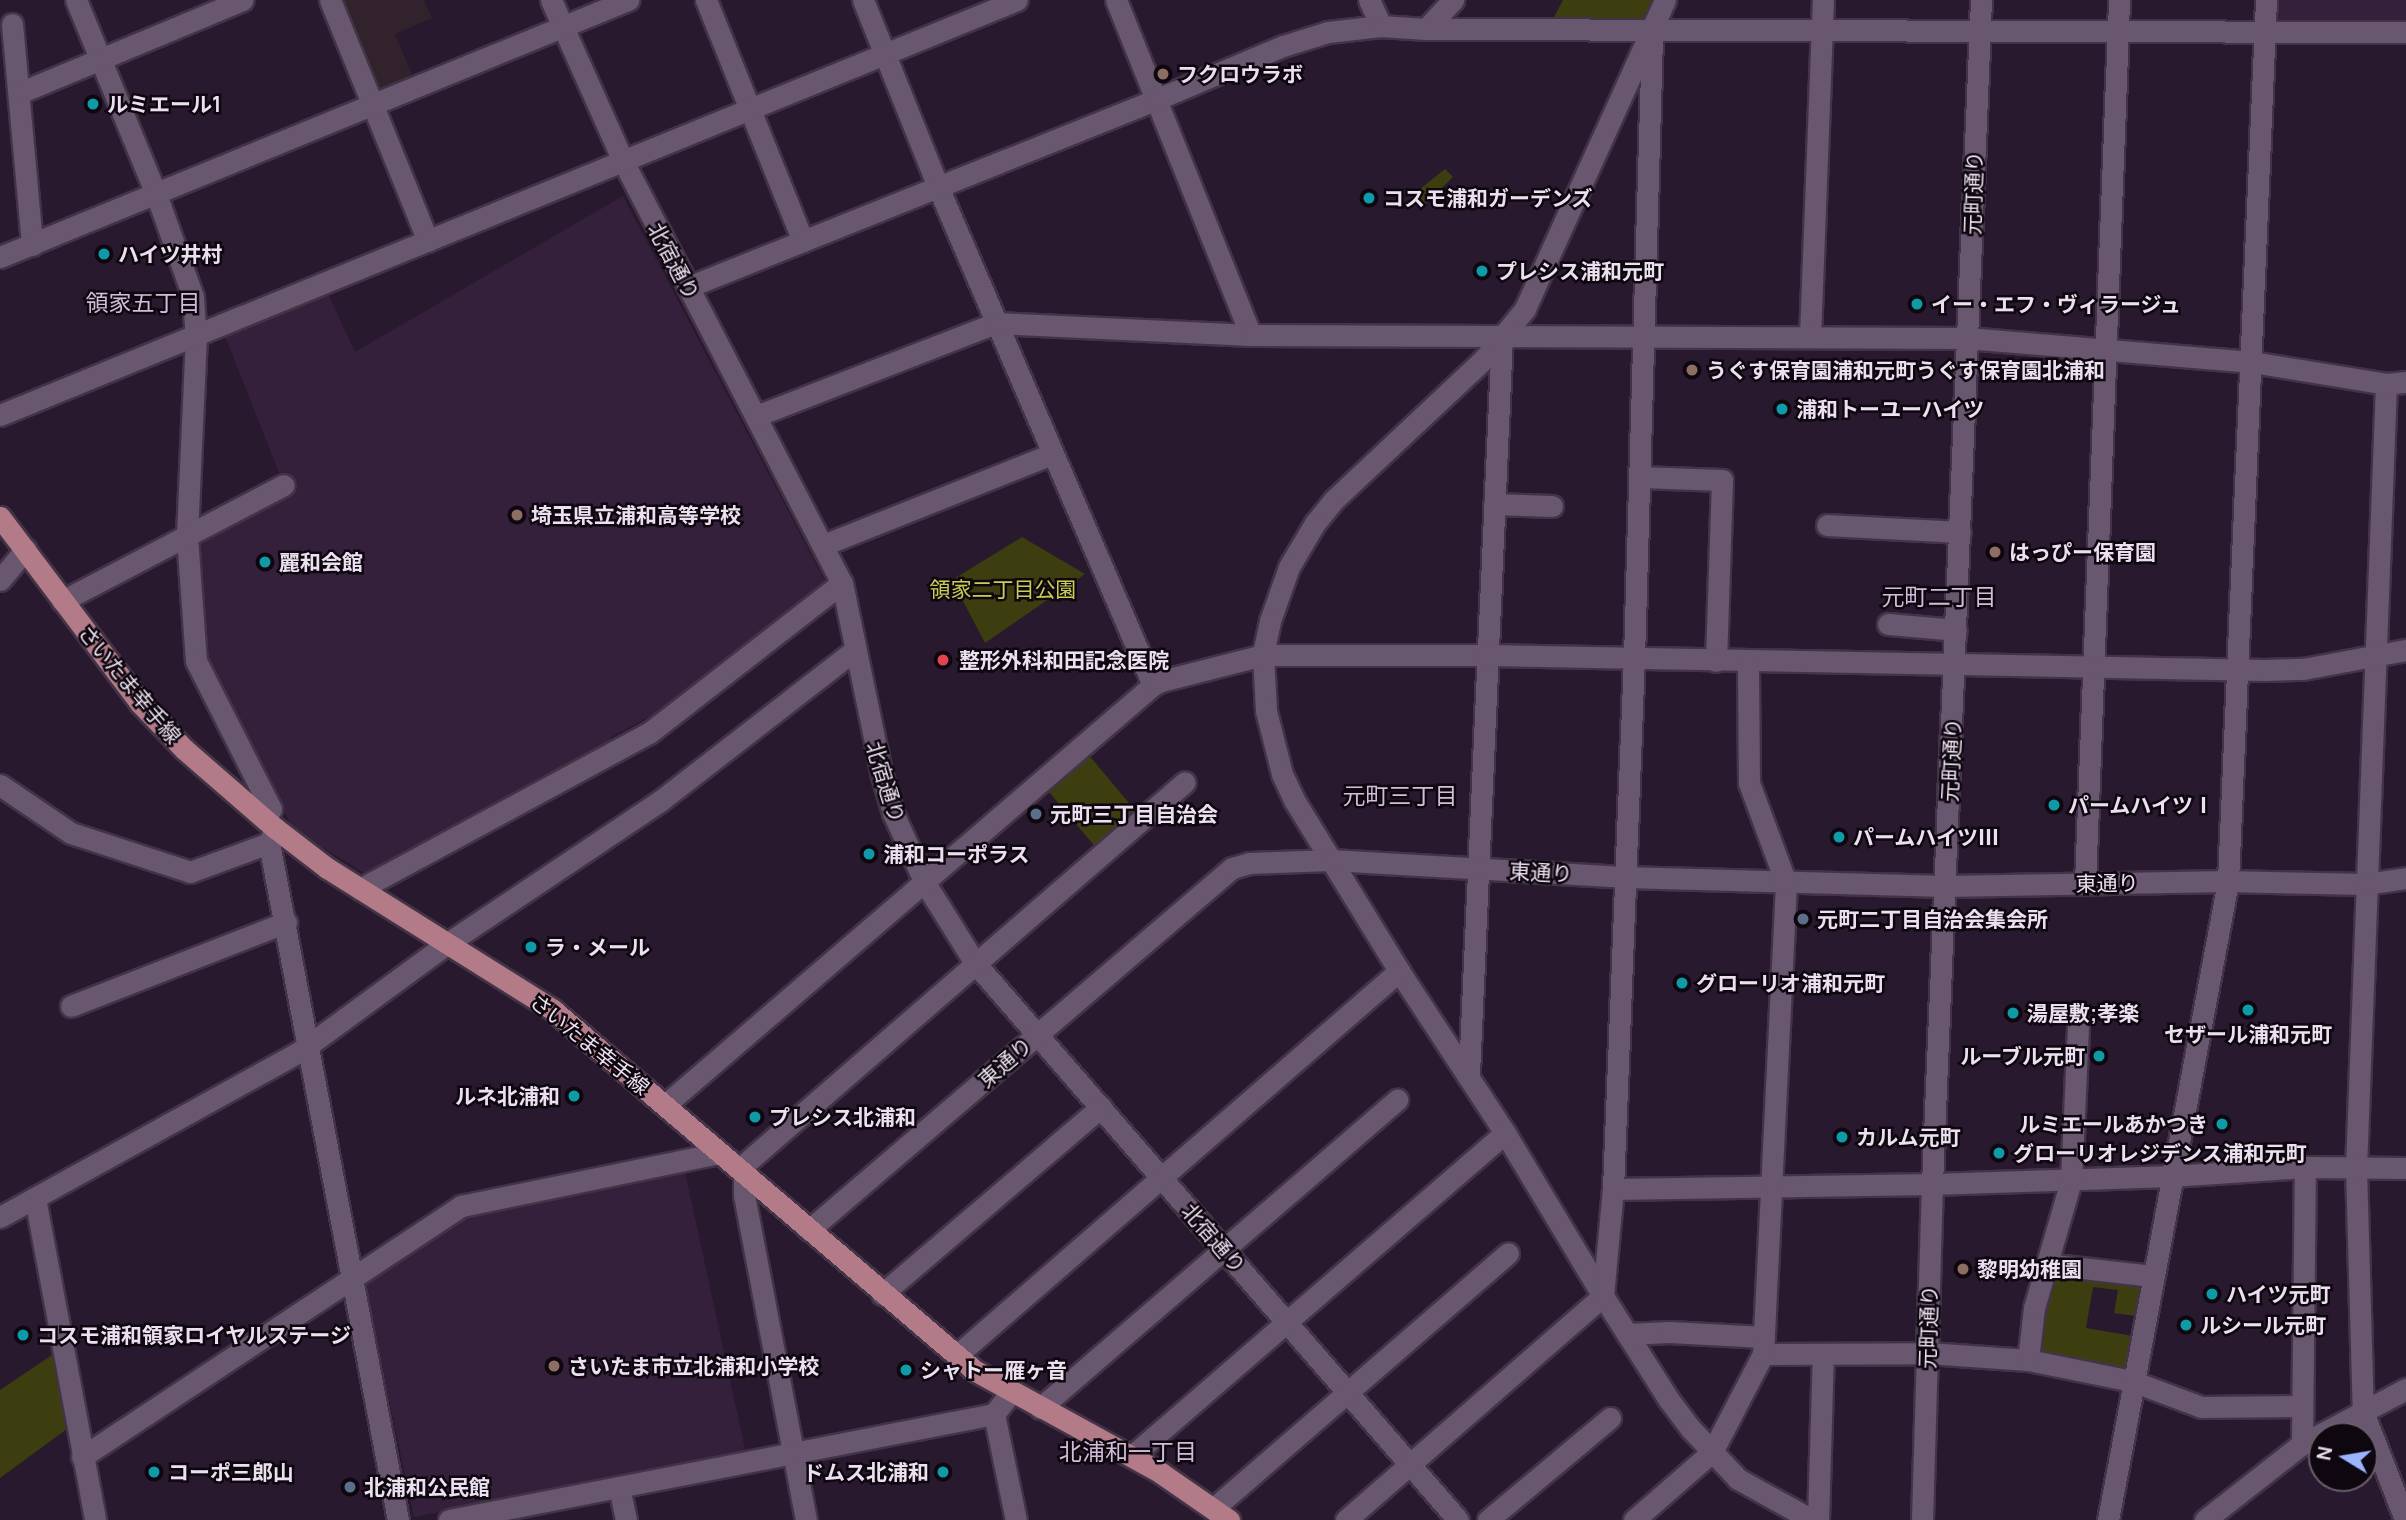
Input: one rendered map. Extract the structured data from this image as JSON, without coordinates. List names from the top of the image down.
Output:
{
  "streets": {
    "main road": ["さいたま幸手線"],
    "street": ["元町通り", "北宿通り", "東通り"]
  },
  "crossings": [
    ["元町通り", "東通り"],
    ["北宿通り", "東通り"],
    ["さいたま幸手線", "東通り"]
  ],
  "districts": [
    "領家五丁目",
    "元町二丁目",
    "元町三丁目",
    "北浦和一丁目"
  ],
  "parks": ["領家二丁目公園"],
  "places": [
    "フクロウラボ",
    "ルミエール1",
    "コスモ浦和ガーデンズ",
    "ハイツ井村",
    "プレシス浦和元町",
    "イー・エフ・ヴィラージュ",
    "うぐす保育園浦和元町うぐす保育園北浦和",
    "浦和トーユーハイツ",
    "埼玉県立浦和高等学校",
    "はっぴー保育園",
    "麗和会館",
    "整形外科和田記念医院",
    "パームハイツⅠ",
    "元町三丁目自治会",
    "パームハイツⅢ",
    "浦和コーポラス",
    "元町二丁目自治会集会所",
    "ラ・メール",
    "グローリオ浦和元町",
    "セザール浦和元町",
    "湯屋敷;孝楽",
    "ルーブル元町",
    "ルネ北浦和",
    "プレシス北浦和",
    "ルミエールあかつき",
    "カルム元町",
    "グローリオレジデンス浦和元町",
    "黎明幼稚園",
    "ハイツ元町",
    "ルシール元町",
    "コスモ浦和領家ロイヤルステージ",
    "さいたま市立北浦和小学校",
    "シャトー雁ヶ音",
    "コーポ三郎山",
    "ドムス北浦和",
    "北浦和公民館"
  ],
  "north": "left"
}
